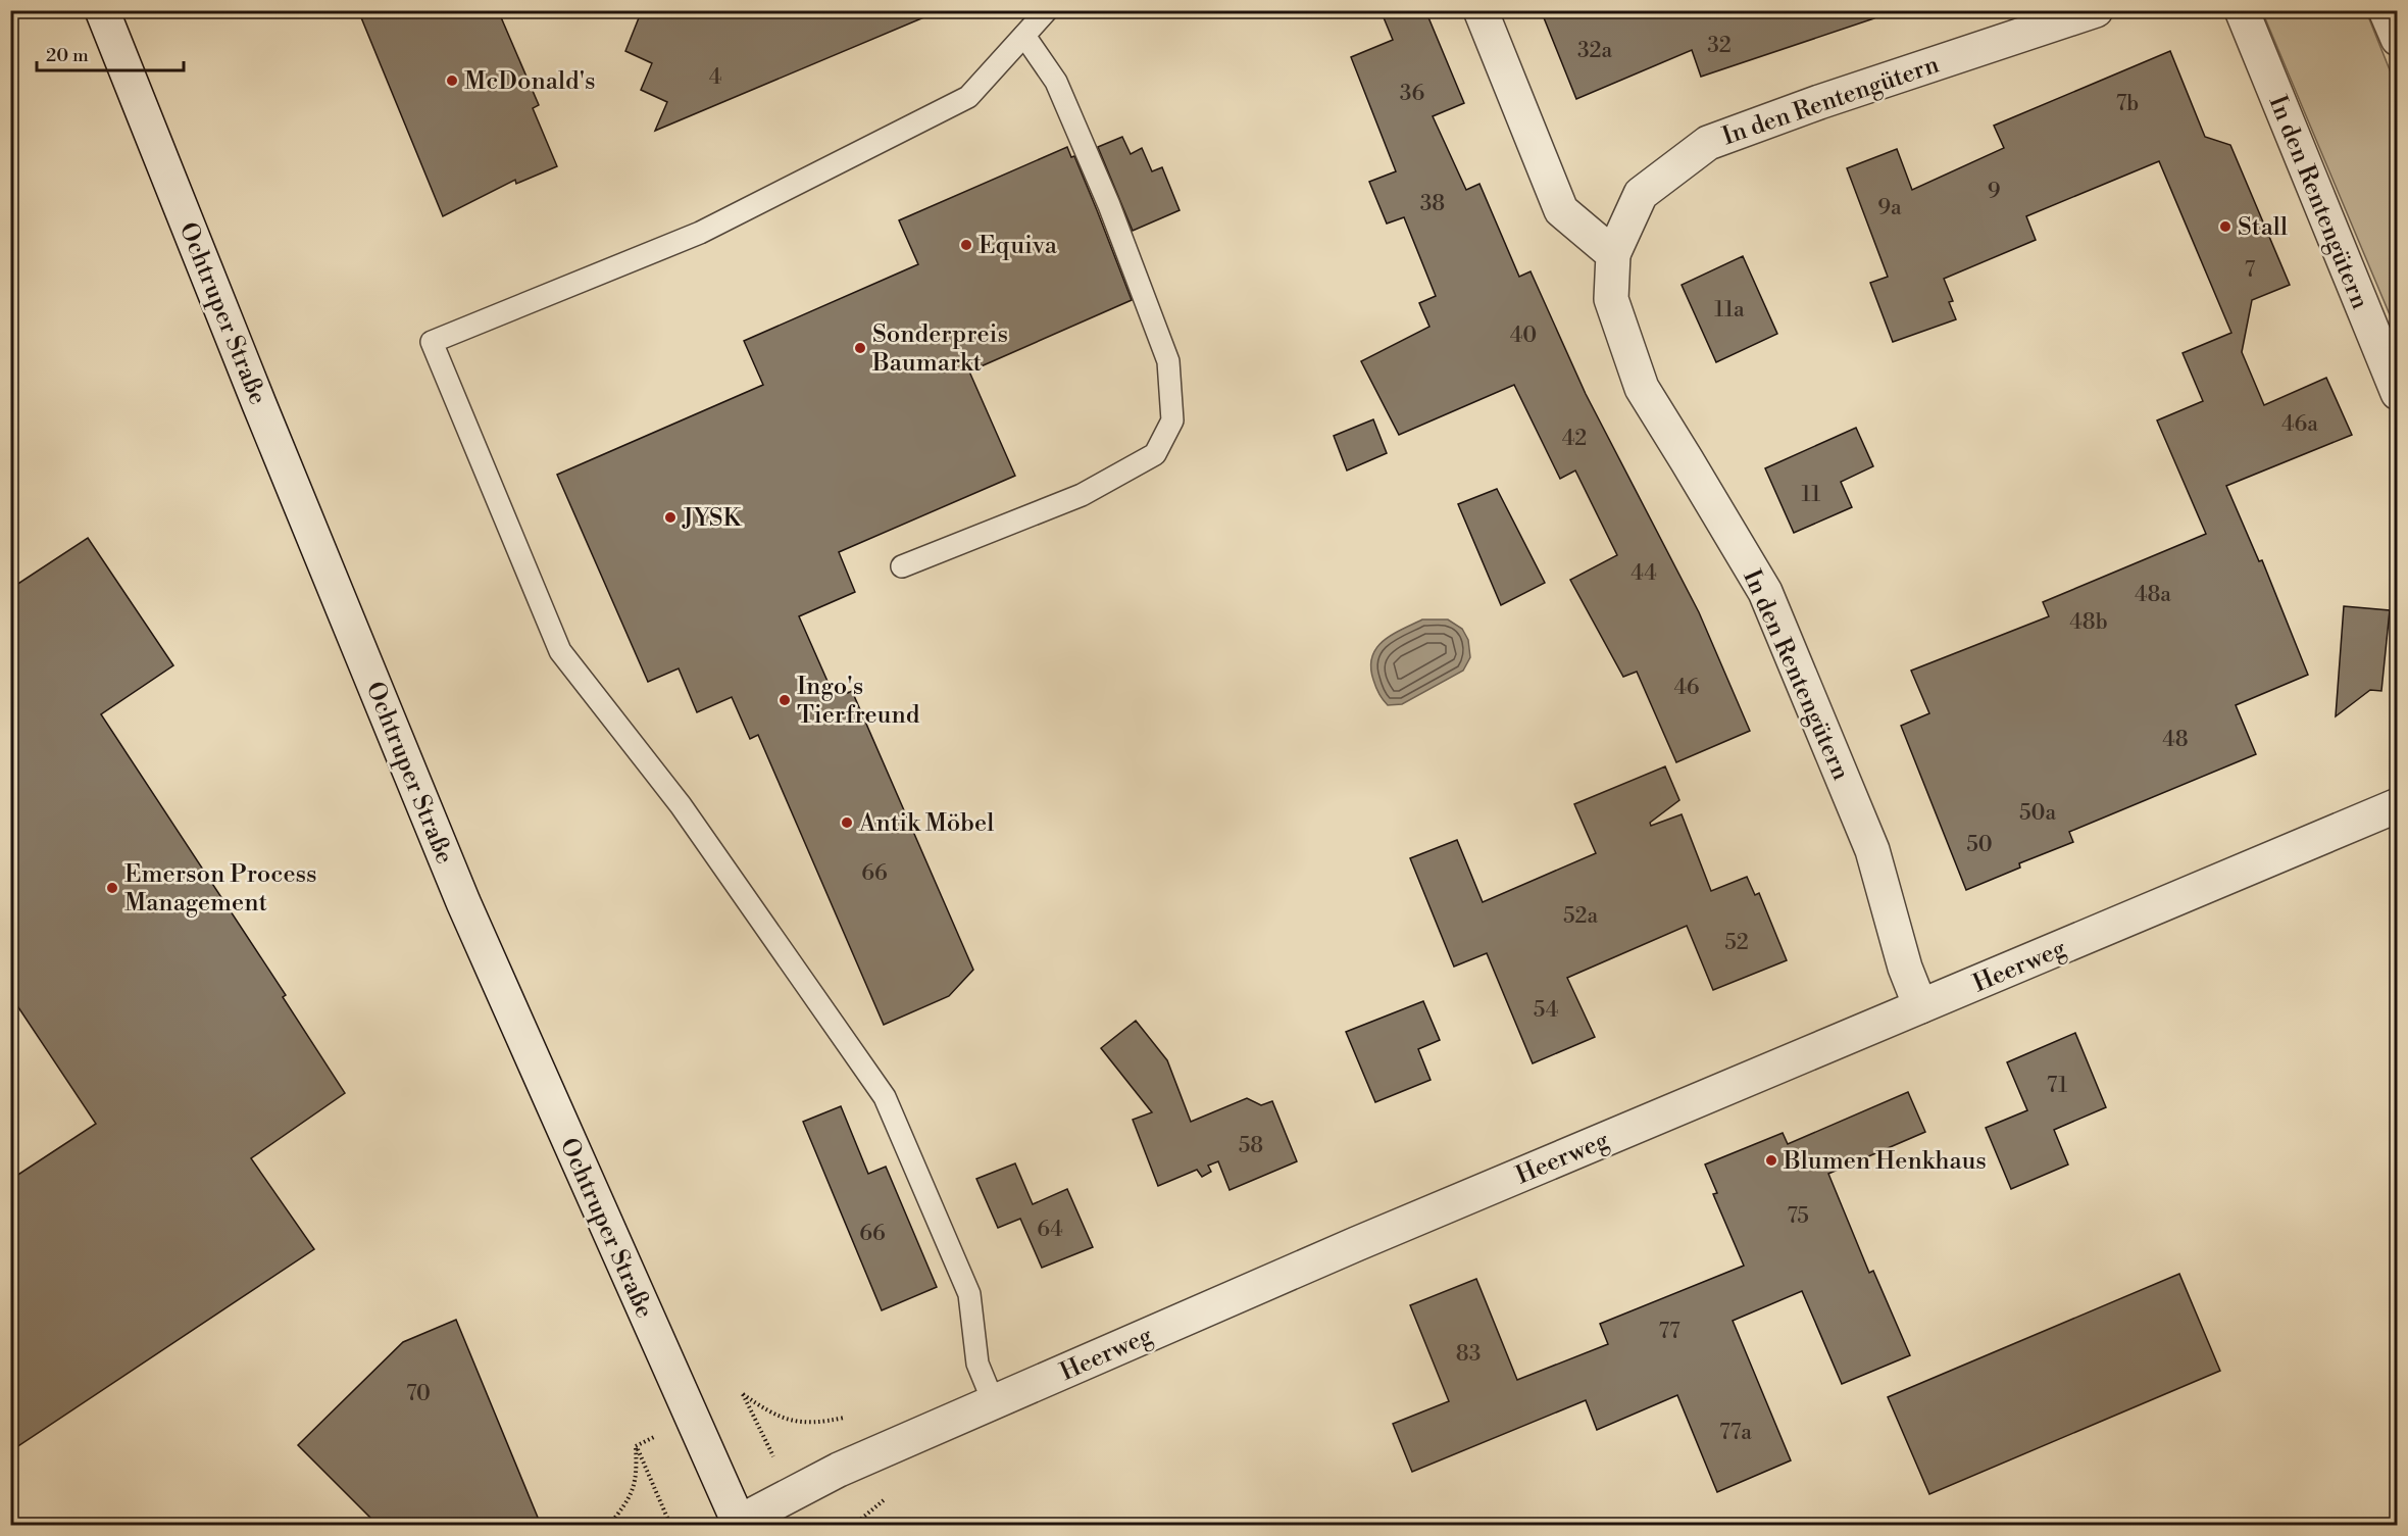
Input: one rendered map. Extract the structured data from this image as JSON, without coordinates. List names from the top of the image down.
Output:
{
  "streets": {
    "street": ["In den Rentengütern", "Ochtruper Straße", "Heerweg"]
  },
  "crossings": [
    ["In den Rentengütern", "Heerweg"],
    ["Ochtruper Straße", "Heerweg"]
  ],
  "places": [
    "McDonald's",
    "Stall",
    "Equiva",
    "Sonderpreis Baumarkt",
    "JYSK",
    "Ingo's Tierfreund",
    "Antik Möbel",
    "Emerson Process Management",
    "Blumen Henkhaus"
  ],
  "house_numbers": [
    "32",
    "32a",
    "4",
    "36",
    "7b",
    "9",
    "38",
    "9a",
    "7",
    "11a",
    "40",
    "46a",
    "42",
    "11",
    "44",
    "48a",
    "48b",
    "46",
    "48",
    "50a",
    "50",
    "66",
    "52a",
    "52",
    "54",
    "71",
    "58",
    "75",
    "64",
    "66",
    "77",
    "83",
    "70",
    "77a"
  ],
  "scale_bar": "20 m"
}
